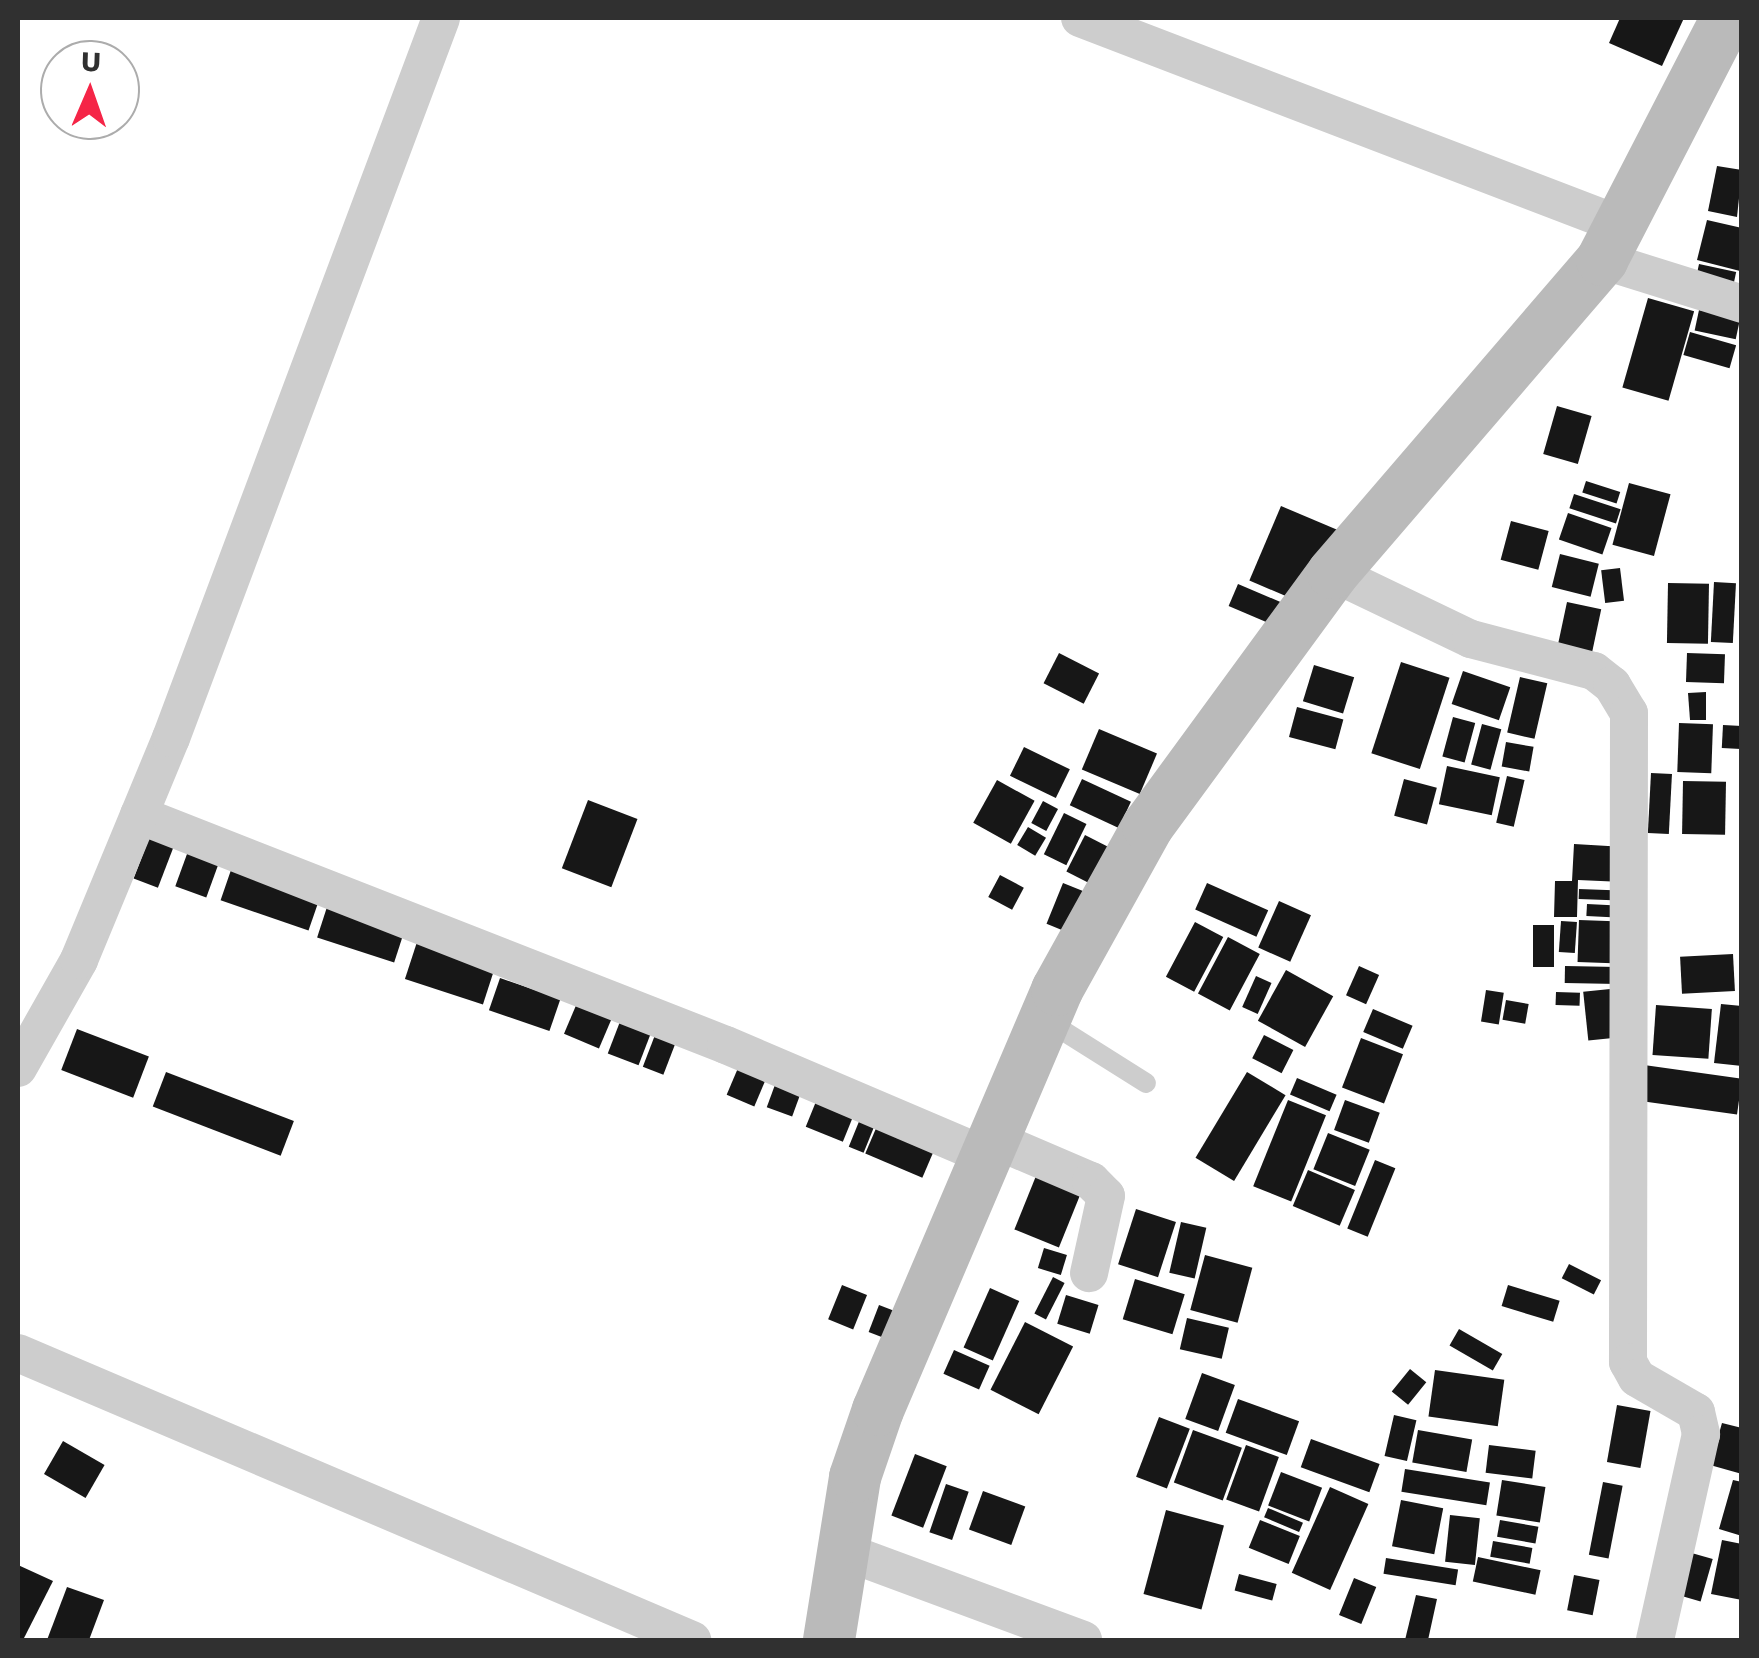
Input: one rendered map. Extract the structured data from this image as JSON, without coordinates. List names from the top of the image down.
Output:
{
  "north": "top"
}
